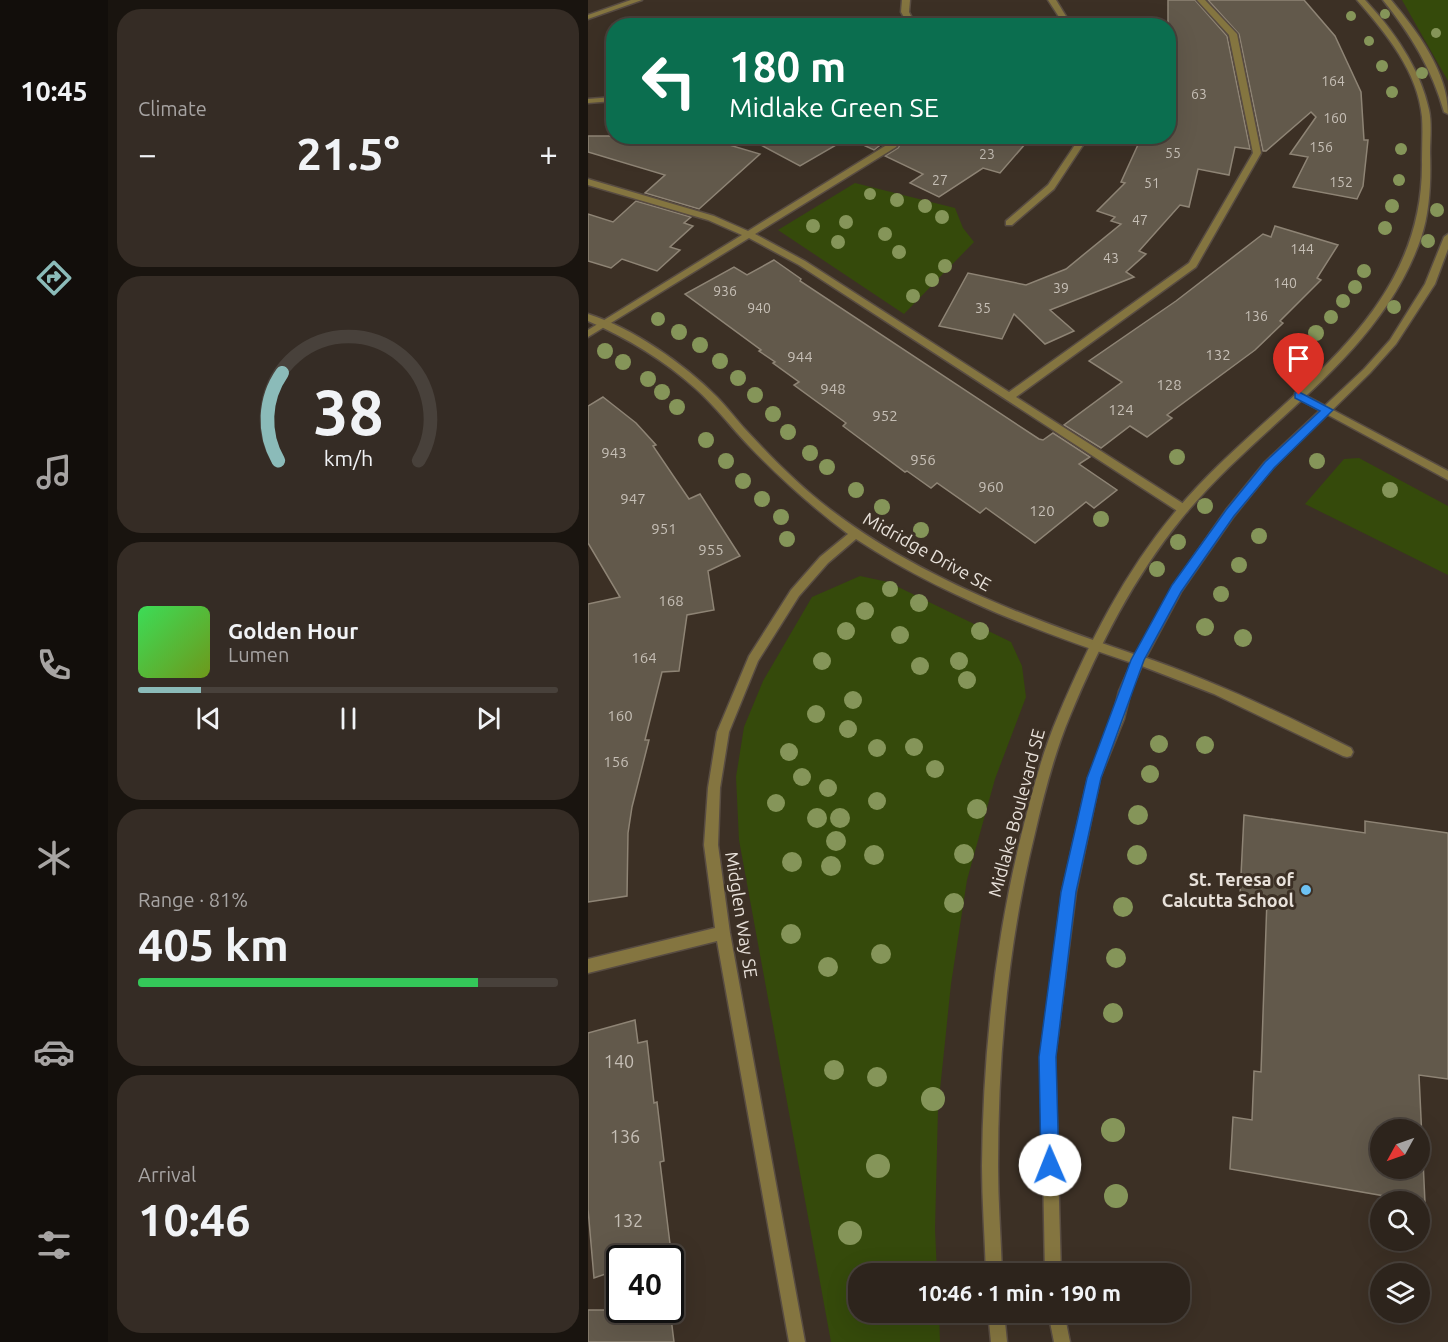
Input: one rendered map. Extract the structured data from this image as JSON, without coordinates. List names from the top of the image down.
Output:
{
  "streets": {
    "street": ["Midridge Drive SE", "Midlake Boulevard SE", "Midglen Way SE"]
  },
  "crossings": [
    ["Midridge Drive SE", "Midlake Boulevard SE"],
    ["Midridge Drive SE", "Midglen Way SE"]
  ],
  "places": ["St. Teresa of Calcutta School"],
  "house_numbers": [
    "164",
    "63",
    "160",
    "156",
    "55",
    "23",
    "27",
    "152",
    "51",
    "47",
    "144",
    "43",
    "140",
    "39",
    "936",
    "940",
    "35",
    "136",
    "132",
    "944",
    "128",
    "948",
    "124",
    "952",
    "943",
    "956",
    "960",
    "947",
    "120",
    "951",
    "955",
    "168",
    "164",
    "160",
    "156",
    "140",
    "136",
    "132"
  ],
  "north": "bottom left",
  "page": {
    "tabs": "10:45",
    "tile": [
      "Climate",
      ["Range · 81%", "405 km"],
      ["Arrival", "10:46"]
    ],
    "turn": ["180 m", "Midlake Green SE"],
    "heat": ["−", "21.5°", "+"],
    "song": ["Golden Hour", "Lumen"],
    "limit": "40",
    "trip": "10:46 · 1 min · 190 m",
    "gauge": ["38", "km/h"]
  }
}
